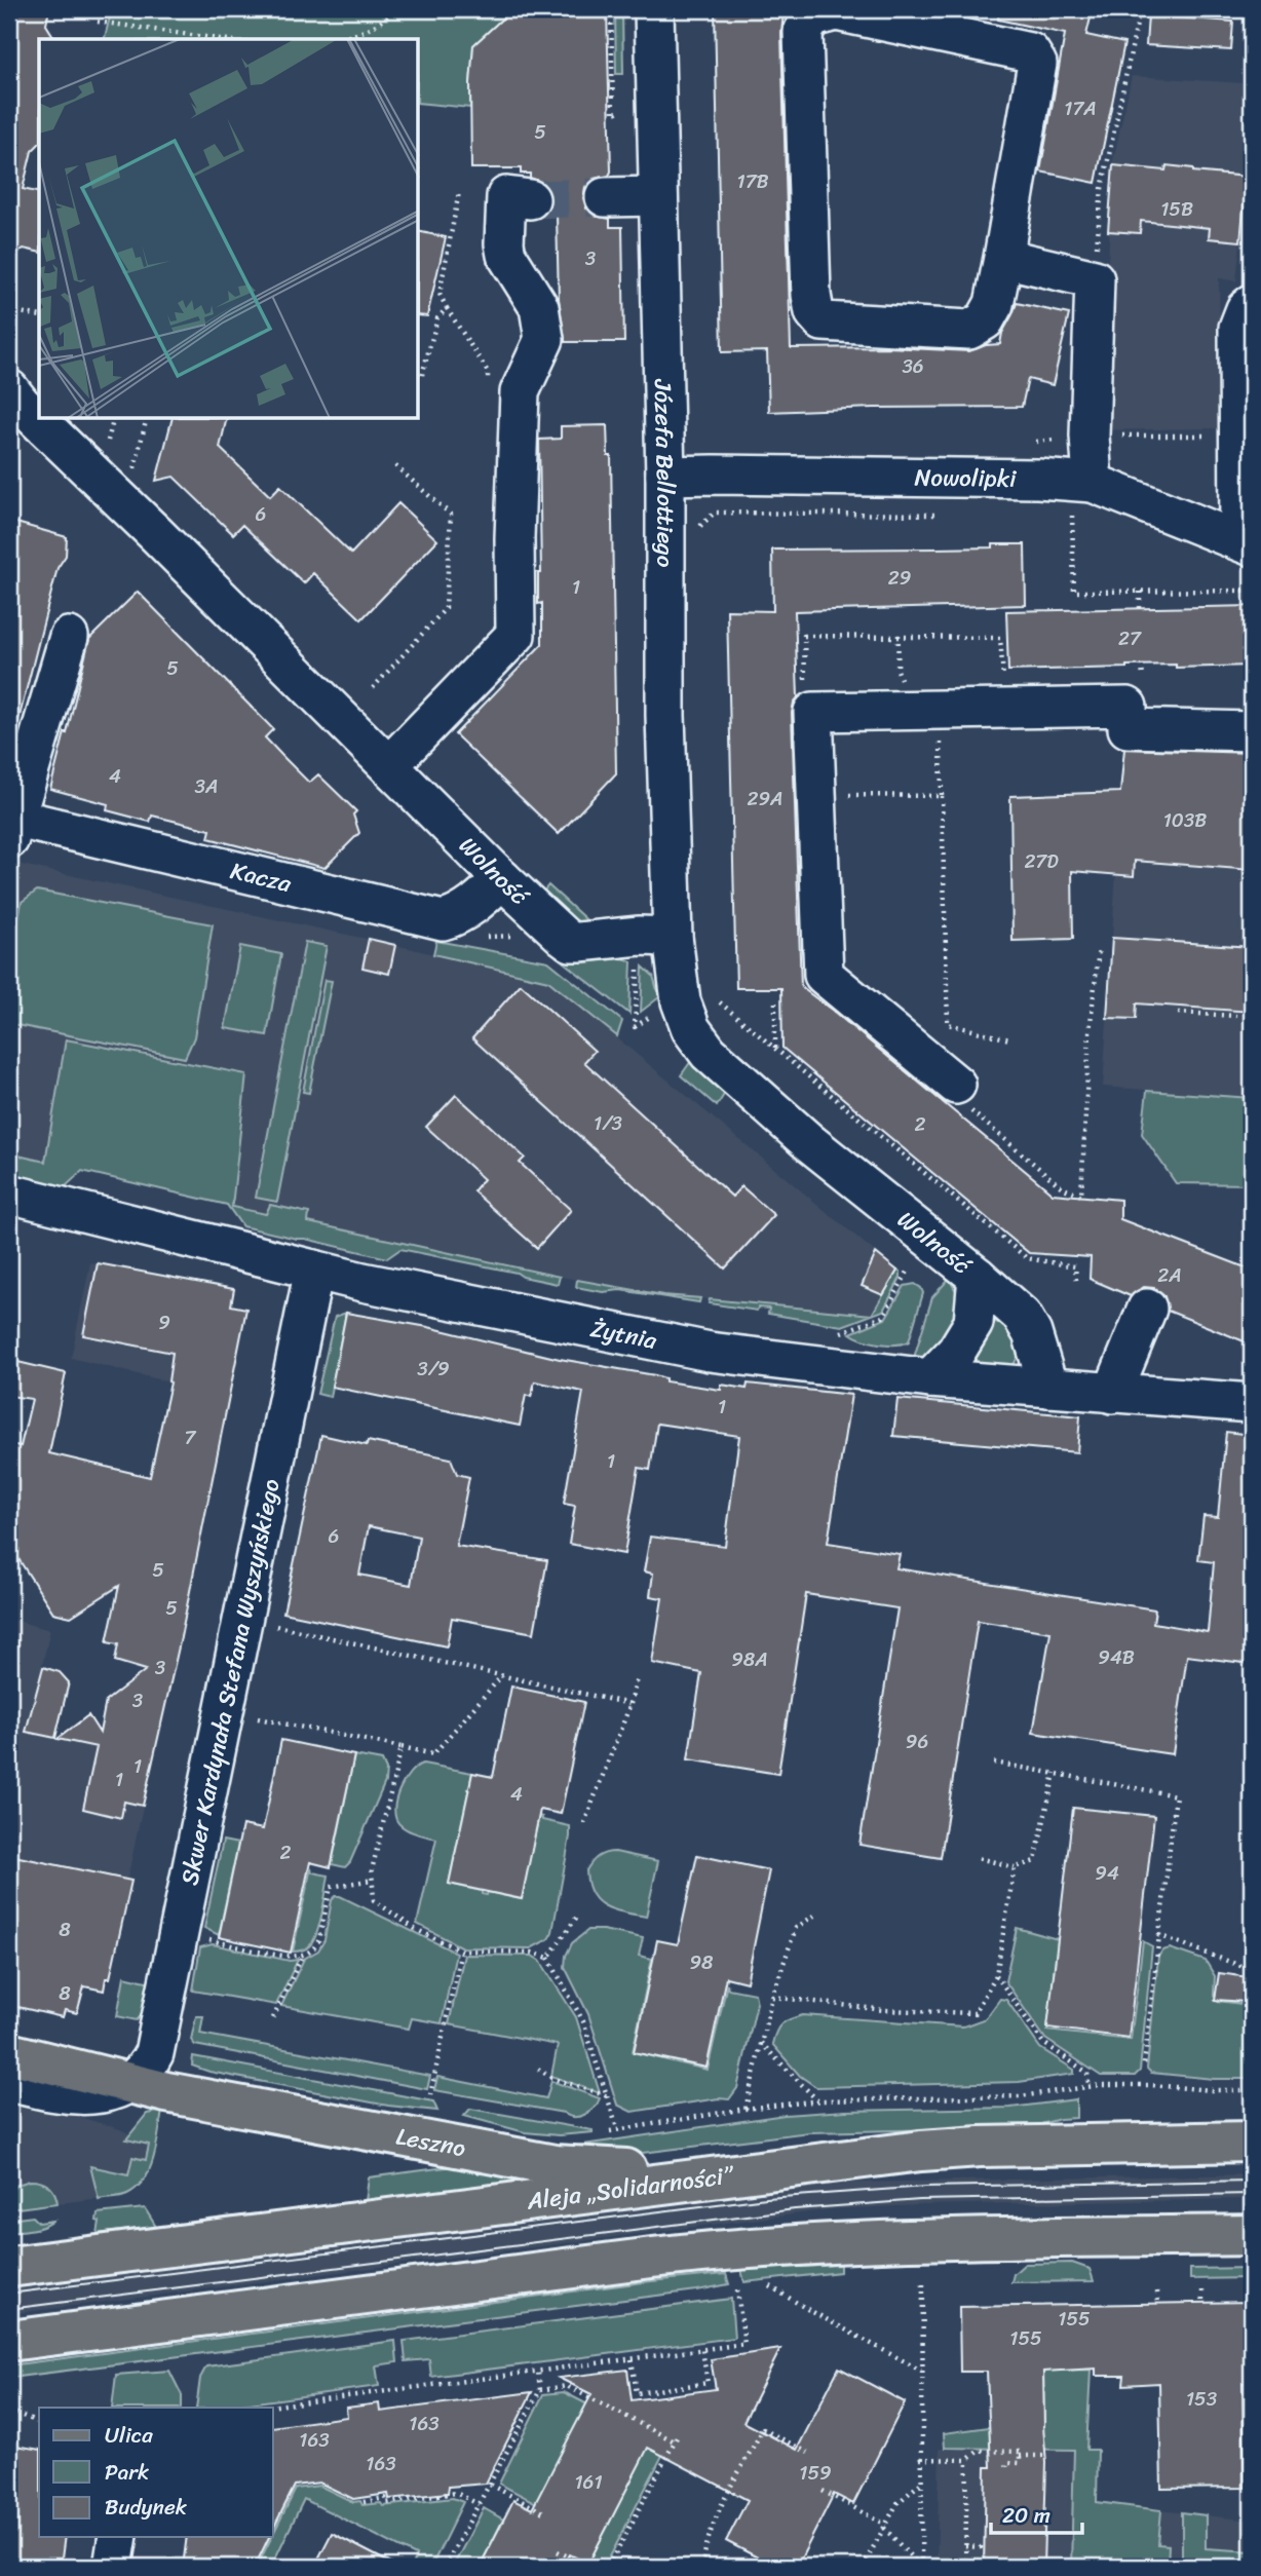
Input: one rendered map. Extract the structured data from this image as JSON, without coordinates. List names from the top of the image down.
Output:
{
  "streets": {
    "main road": ["Leszno", "Aleja „Solidarności”"],
    "street": [
      "Józefa Bellottiego",
      "Nowolipki",
      "Wolność",
      "Kacza",
      "Żytnia",
      "Skwer Kardynała Stefana Wyszyńskiego"
    ]
  },
  "crossings": [
    ["Józefa Bellottiego", "Nowolipki"],
    ["Józefa Bellottiego", "Wolność"],
    ["Wolność", "Kacza"],
    ["Wolność", "Żytnia"],
    ["Żytnia", "Skwer Kardynała Stefana Wyszyńskiego"],
    ["Skwer Kardynała Stefana Wyszyńskiego", "Leszno"],
    ["Leszno", "Aleja „Solidarności”"]
  ],
  "house_numbers": [
    "17A",
    "5",
    "17B",
    "15B",
    "3",
    "36",
    "6",
    "29",
    "1",
    "27",
    "5",
    "4",
    "3A",
    "29A",
    "103B",
    "27D",
    "1/3",
    "2",
    "2A",
    "9",
    "3/9",
    "1",
    "7",
    "1",
    "6",
    "5",
    "5",
    "94B",
    "98A",
    "3",
    "3",
    "96",
    "1",
    "1",
    "4",
    "2",
    "94",
    "8",
    "98",
    "8",
    "155",
    "155",
    "153",
    "163",
    "163",
    "163",
    "159",
    "161"
  ],
  "legend": ["Ulica", "Park", "Budynek"],
  "scale_bar": "20 m"
}
